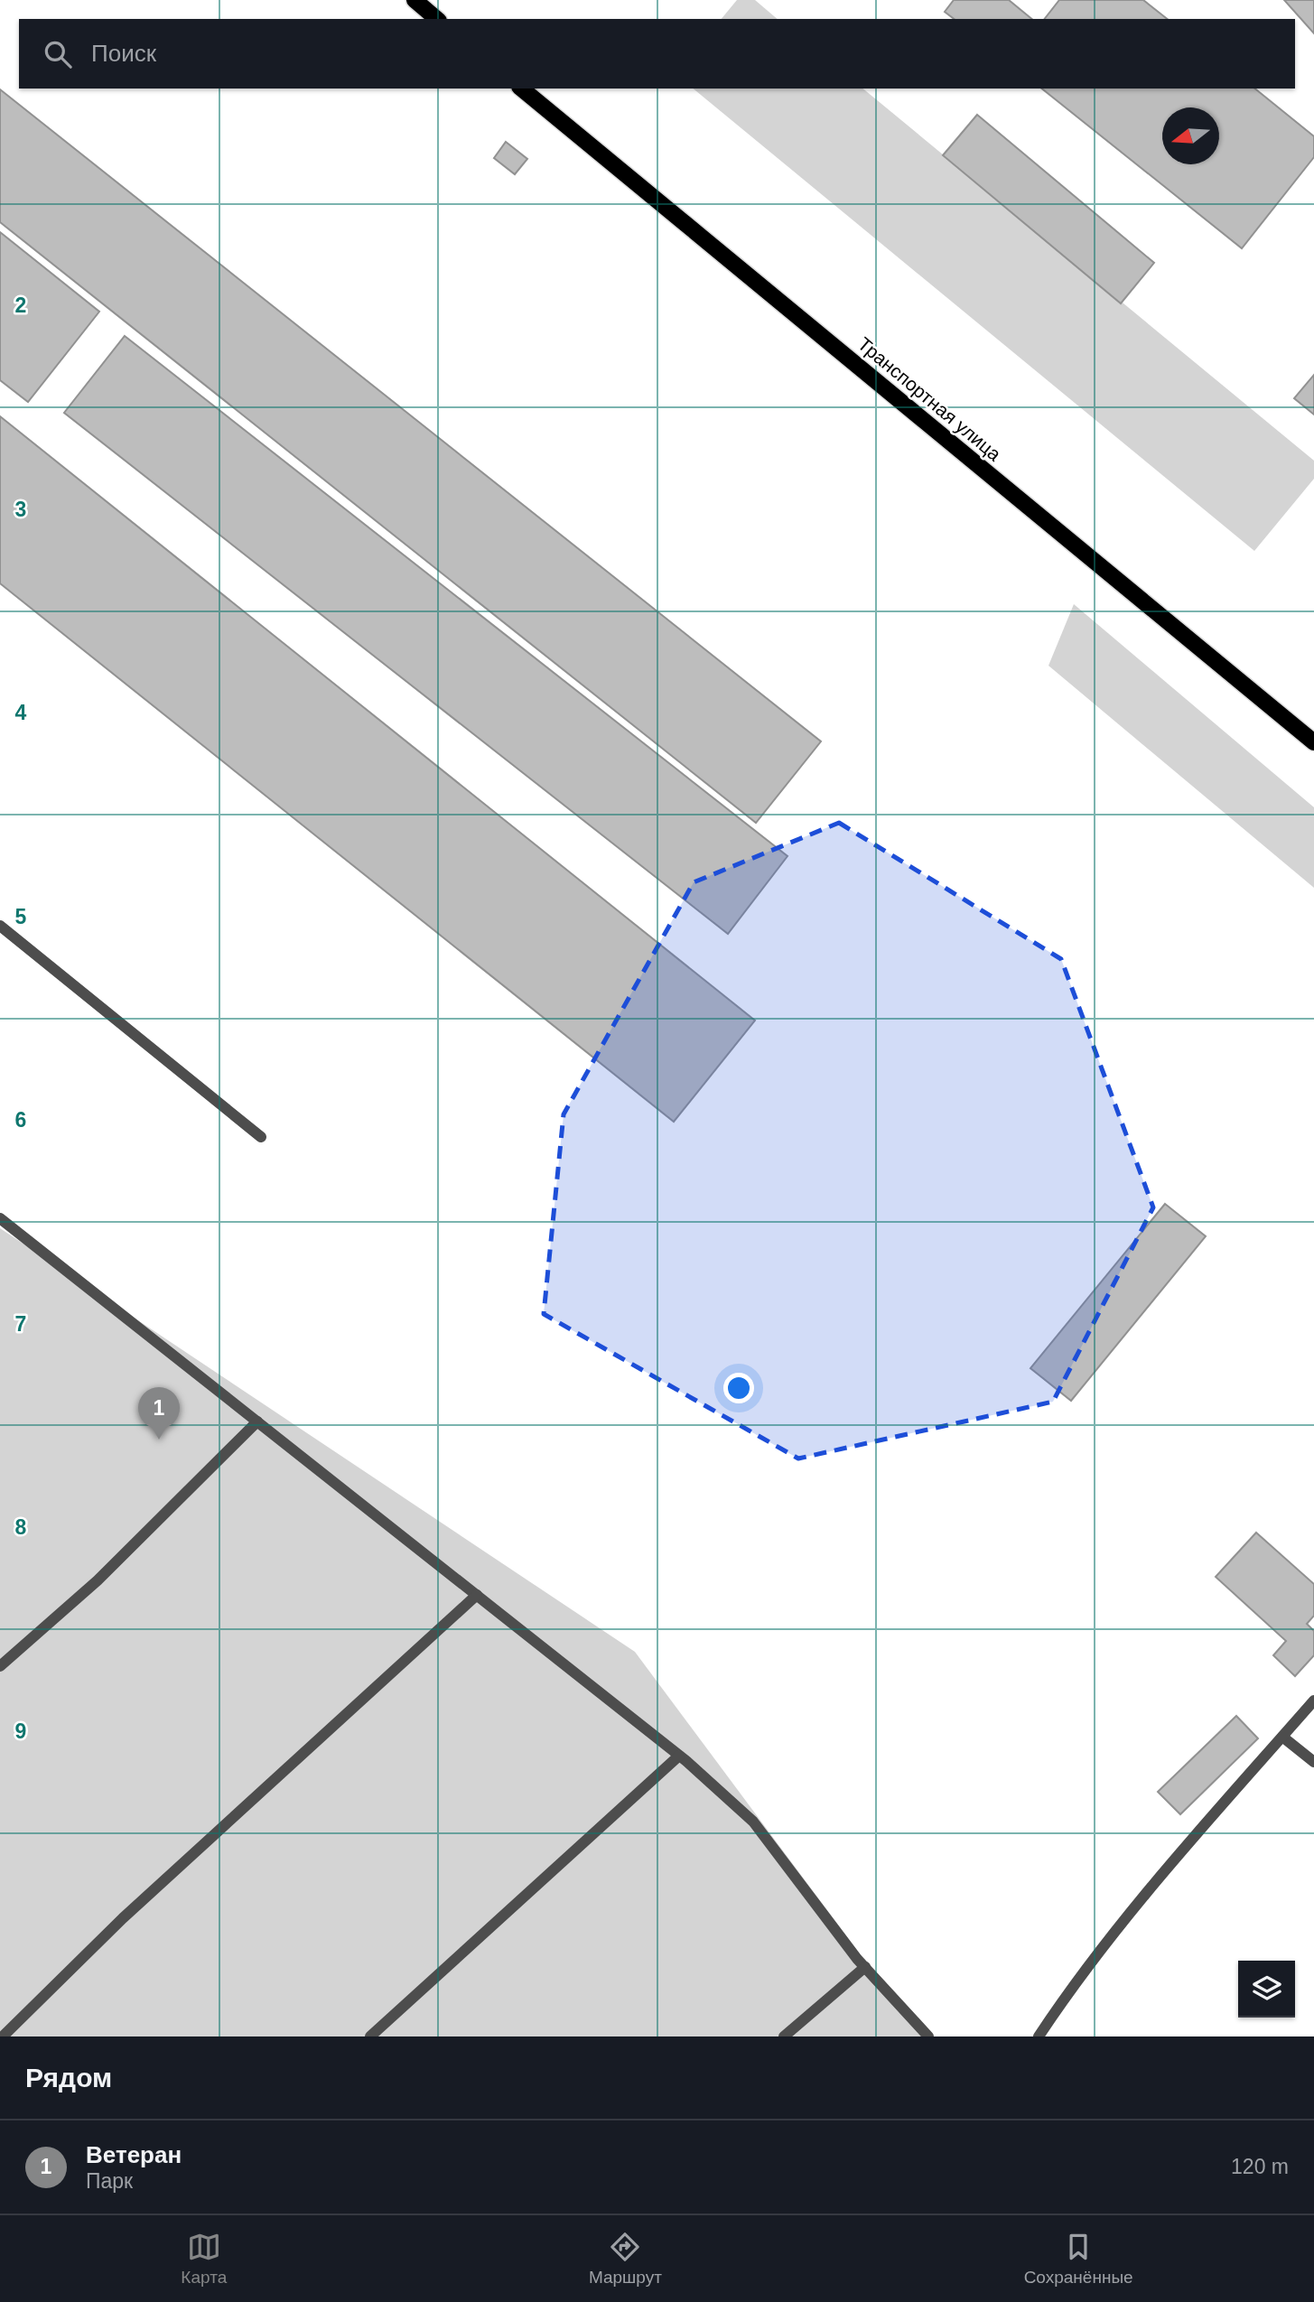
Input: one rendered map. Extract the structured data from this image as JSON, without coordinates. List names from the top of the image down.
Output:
{
  "streets": {
    "main road": ["Транспортная улица"]
  },
  "north": "left",
  "page": {
    "search": "Поиск",
    "pins": "1",
    "heading": "Рядом",
    "list": [
      {
        "mark": "1",
        "name": "Ветеран",
        "note": "Парк",
        "value": "120 m"
      }
    ],
    "nav": ["Карта", "Маршрут", "Сохранённые"]
  },
  "grid": {
    "rows": [
      "2",
      "3",
      "4",
      "5",
      "6",
      "7",
      "8",
      "9"
    ]
  }
}
